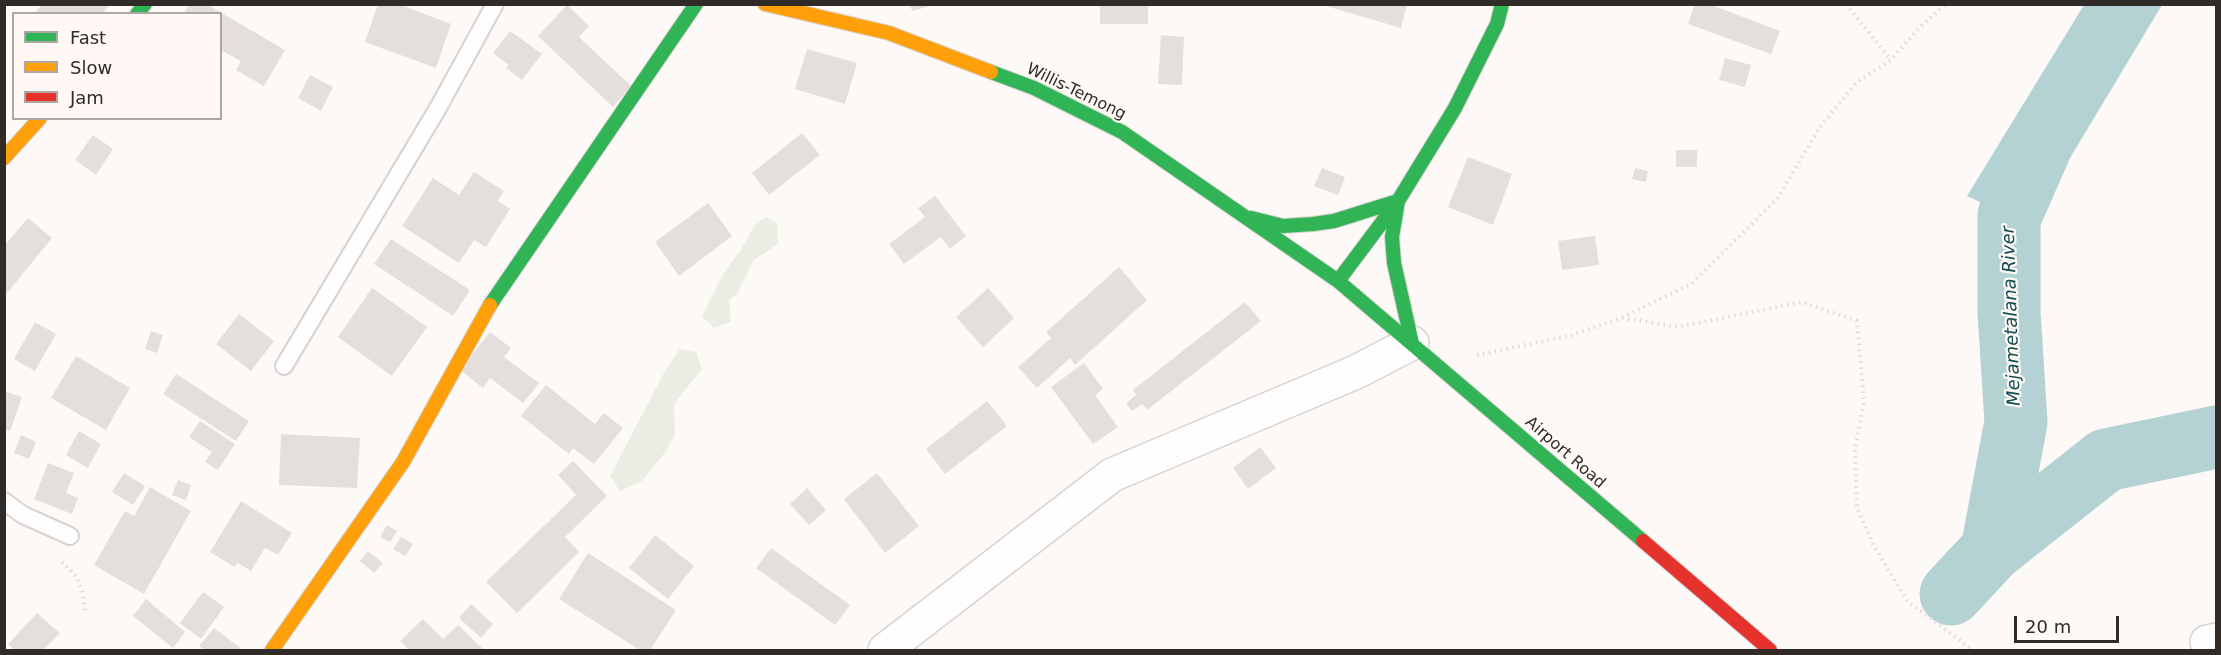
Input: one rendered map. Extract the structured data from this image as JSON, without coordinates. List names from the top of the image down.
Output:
{
  "streets": {
    "main road": ["Willis-Temong", "Airport Road"]
  },
  "crossings": [
    ["Willis-Temong", "Airport Road"]
  ],
  "water": ["Mejametalana River"],
  "legend": ["Fast", "Slow", "Jam"],
  "scale_bar": "20 m"
}
